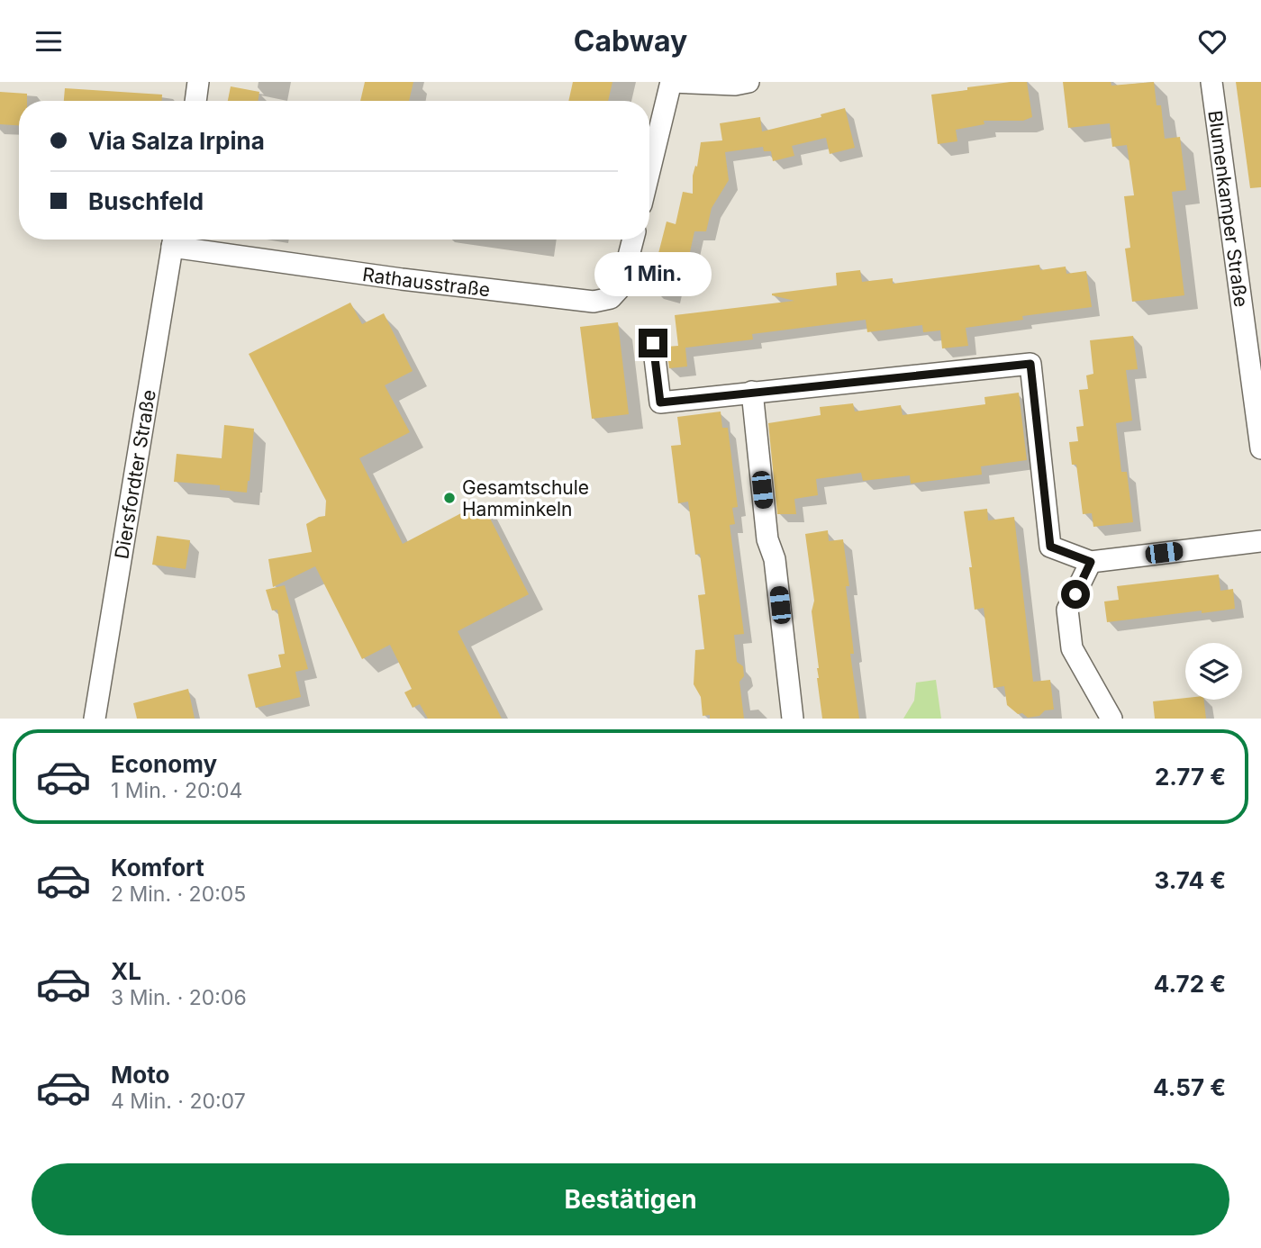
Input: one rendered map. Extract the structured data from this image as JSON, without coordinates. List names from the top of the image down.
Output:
{
  "streets": {
    "street": ["Blumenkamper Straße", "Rathausstraße", "Diersfordter Straße"]
  },
  "crossings": [
    ["Rathausstraße", "Diersfordter Straße"]
  ],
  "places": ["Gesamtschule Hamminkeln"],
  "page": {
    "header": "Cabway",
    "banner": ["Via Salza Irpina", "Buschfeld"],
    "bubble": "1 Min.",
    "list": [
      {
        "name": "Economy",
        "note": "1 Min. · 20:04",
        "value": "2.77 €"
      },
      {
        "name": "Komfort",
        "note": "2 Min. · 20:05",
        "value": "3.74 €"
      },
      {
        "name": "XL",
        "note": "3 Min. · 20:06",
        "value": "4.72 €"
      },
      {
        "name": "Moto",
        "note": "4 Min. · 20:07",
        "value": "4.57 €"
      }
    ],
    "buttons": "Bestätigen"
  }
}
